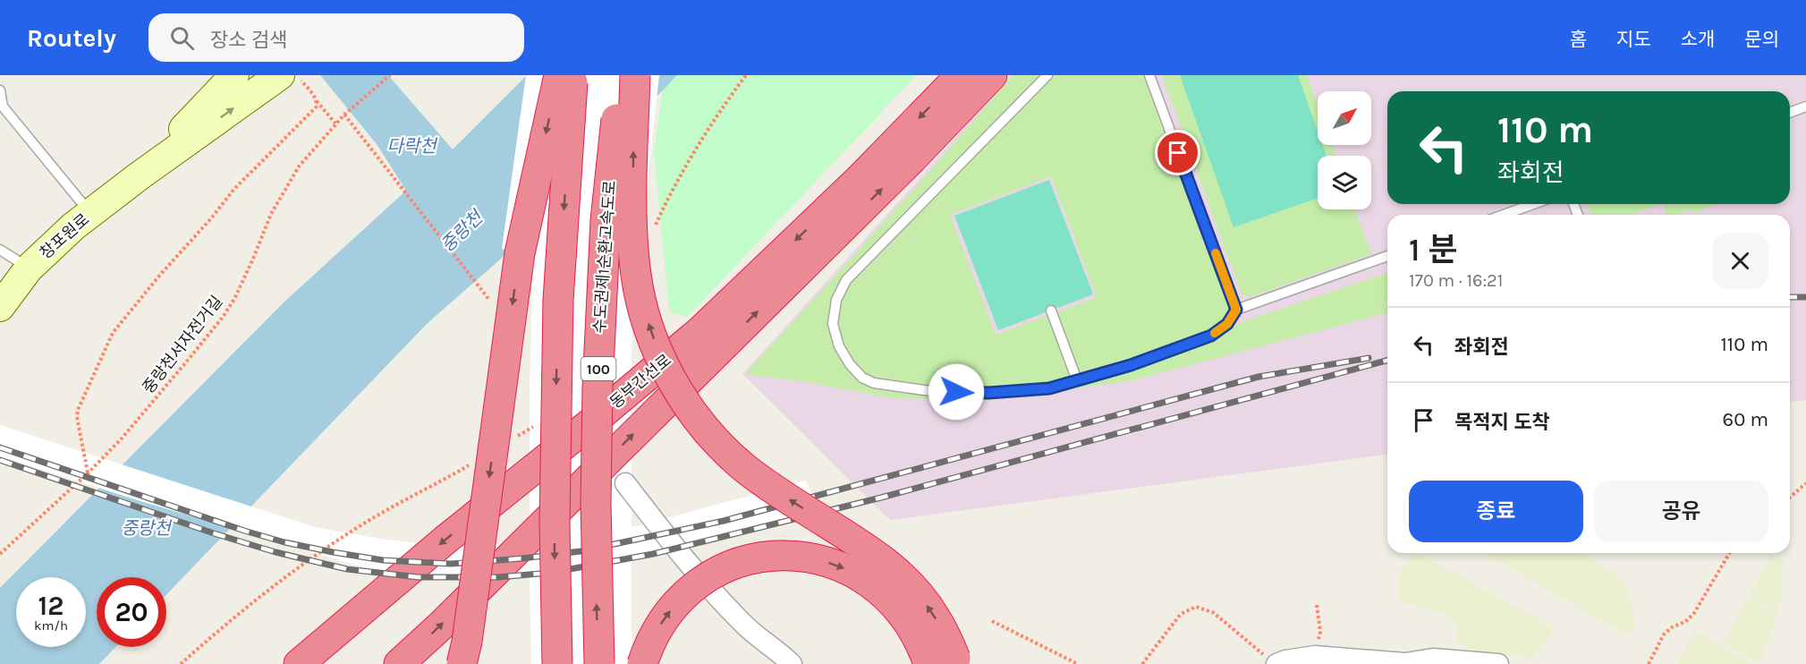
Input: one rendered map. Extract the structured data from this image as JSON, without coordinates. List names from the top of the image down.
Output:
{
  "streets": {
    "highway": ["수도권제1순환고속도로", "100", "동부간선로"],
    "street": ["창포원로"],
    "path": ["중랑천서자전거길"]
  },
  "water": ["다락천", "중랑천"],
  "north": "top right",
  "page": {
    "header": "Routely",
    "search": "장소 검색",
    "nav": [
      "홈",
      "지도",
      "소개",
      "문의"
    ],
    "turn": ["110 m", "좌회전"],
    "heading": ["1 분", "170 m · 16:21"],
    "list": [
      {
        "name": "좌회전",
        "value": "110 m"
      },
      {
        "name": "목적지 도착",
        "value": "60 m"
      }
    ],
    "buttons": ["종료", "공유"],
    "speed": "12 km/h",
    "limit": "20"
  }
}
